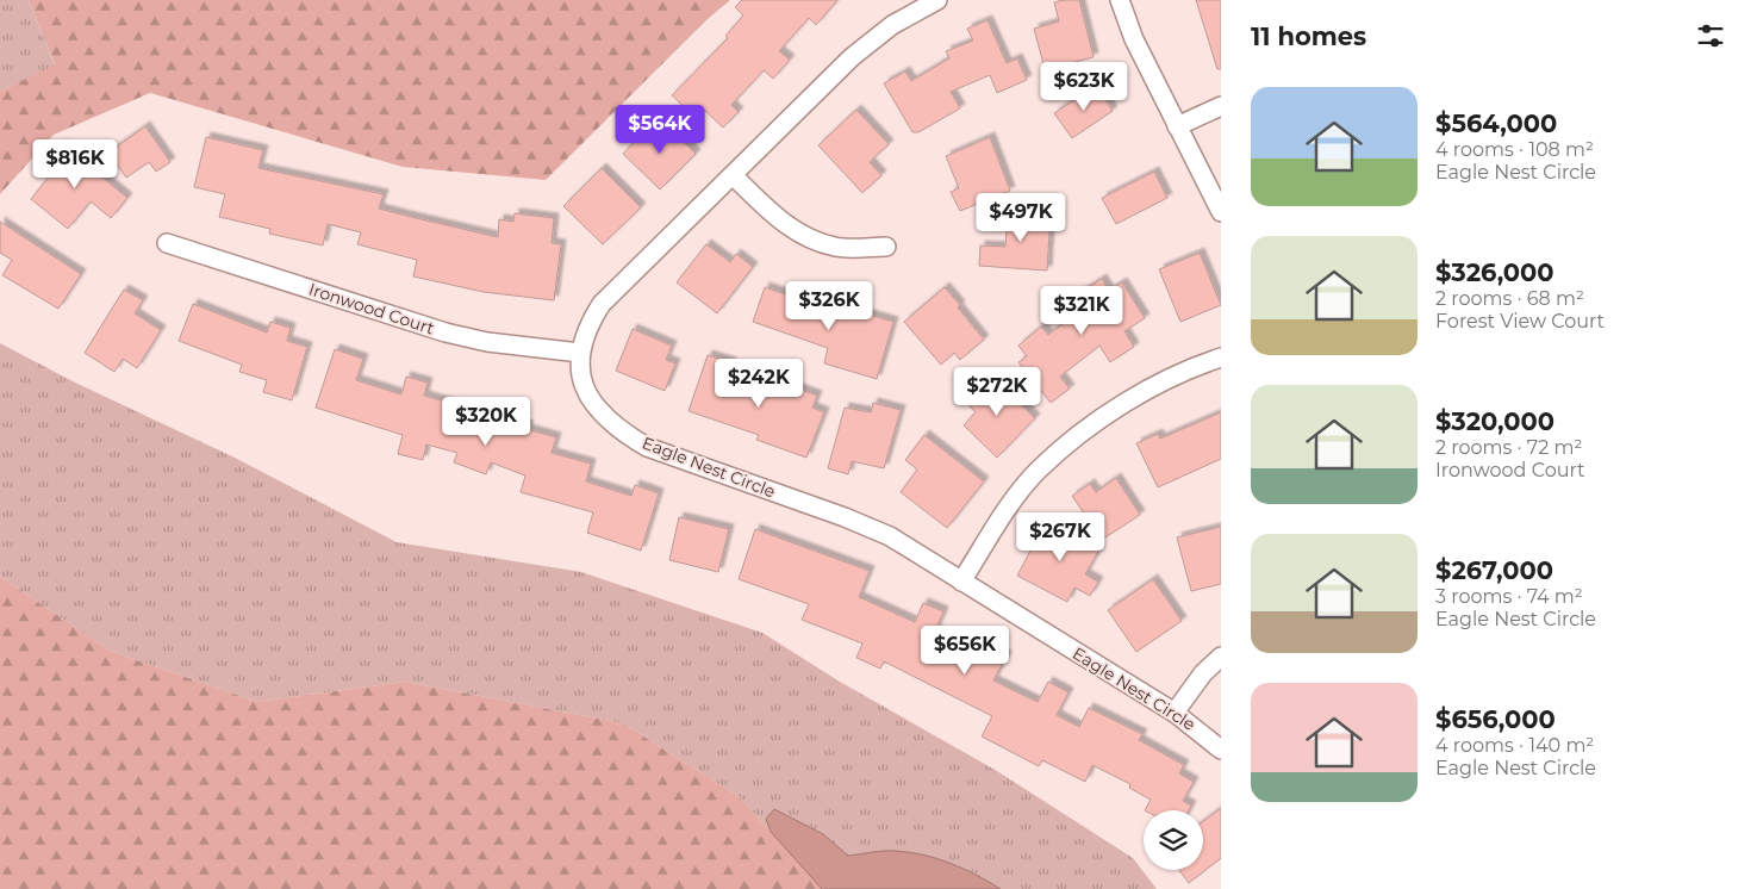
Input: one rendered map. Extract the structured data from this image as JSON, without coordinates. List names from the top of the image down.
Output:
{
  "streets": {
    "street": ["Ironwood Court", "Eagle Nest Circle"]
  },
  "crossings": [
    ["Ironwood Court", "Eagle Nest Circle"]
  ],
  "page": {
    "heading": "11 homes",
    "price": [
      "$623K",
      "$564K",
      "$816K",
      "$497K",
      "$326K",
      "$321K",
      "$242K",
      "$272K",
      "$320K",
      "$267K",
      "$656K"
    ],
    "list": [
      {
        "name": "$564,000",
        "note": "4 rooms · 108 m² · Eagle Nest Circle"
      },
      {
        "name": "$326,000",
        "note": "2 rooms · 68 m² · Forest View Court"
      },
      {
        "name": "$320,000",
        "note": "2 rooms · 72 m² · Ironwood Court"
      },
      {
        "name": "$267,000",
        "note": "3 rooms · 74 m² · Eagle Nest Circle"
      },
      {
        "name": "$656,000",
        "note": "4 rooms · 140 m² · Eagle Nest Circle"
      }
    ]
  }
}
